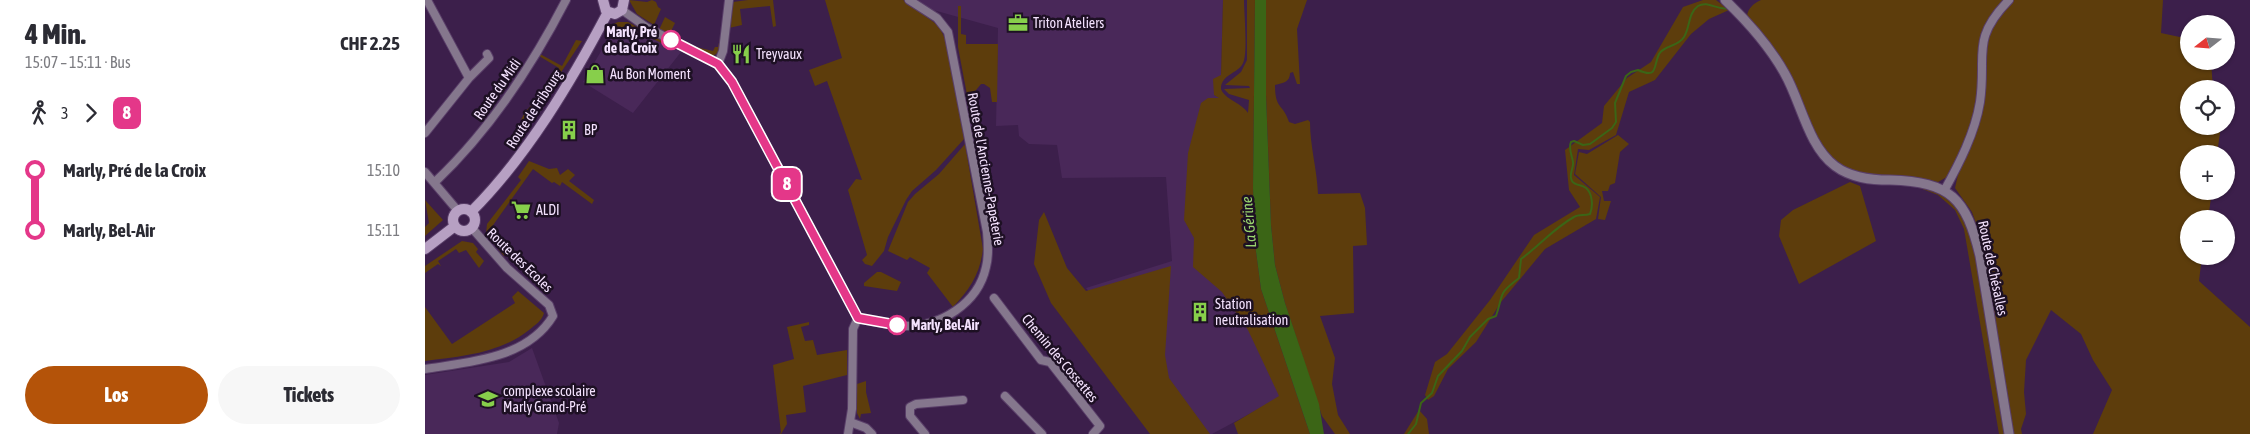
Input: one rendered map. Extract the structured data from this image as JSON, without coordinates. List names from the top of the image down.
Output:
{
  "streets": {
    "main road": ["Route de Fribourg"],
    "street": [
      "Route du Midi",
      "Route de l'Ancienne-Papeterie",
      "Route des Ecoles",
      "Route de Chésalles",
      "Chemin des Cossettes"
    ]
  },
  "crossings": [
    ["Route de Fribourg", "Route des Ecoles"]
  ],
  "water": ["La Gérine"],
  "places": {
    "office": ["Triton Ateliers"],
    "other": ["Marly, Pré de la Croix", "Marly, Bel-Air"],
    "restaurant": ["Treyvaux"],
    "shop": ["Au Bon Moment"],
    "building": ["BP", "Station neutralisation"],
    "supermarket": ["ALDI"],
    "school or university": ["complexe scolaire Marly Grand-Pré"]
  },
  "lines": ["bus line 8"],
  "north": "left",
  "page": {
    "heading": ["4 Min.", "15:07 – 15:11 · Bus", "CHF 2.25"],
    "on_map": "8",
    "map_buttons": ["+", "−"],
    "legs": ["3", "8"],
    "list": [
      {
        "name": "Marly, Pré de la Croix",
        "value": "15:10"
      },
      {
        "name": "Marly, Bel-Air",
        "value": "15:11"
      }
    ],
    "buttons": ["Los", "Tickets"]
  }
}
